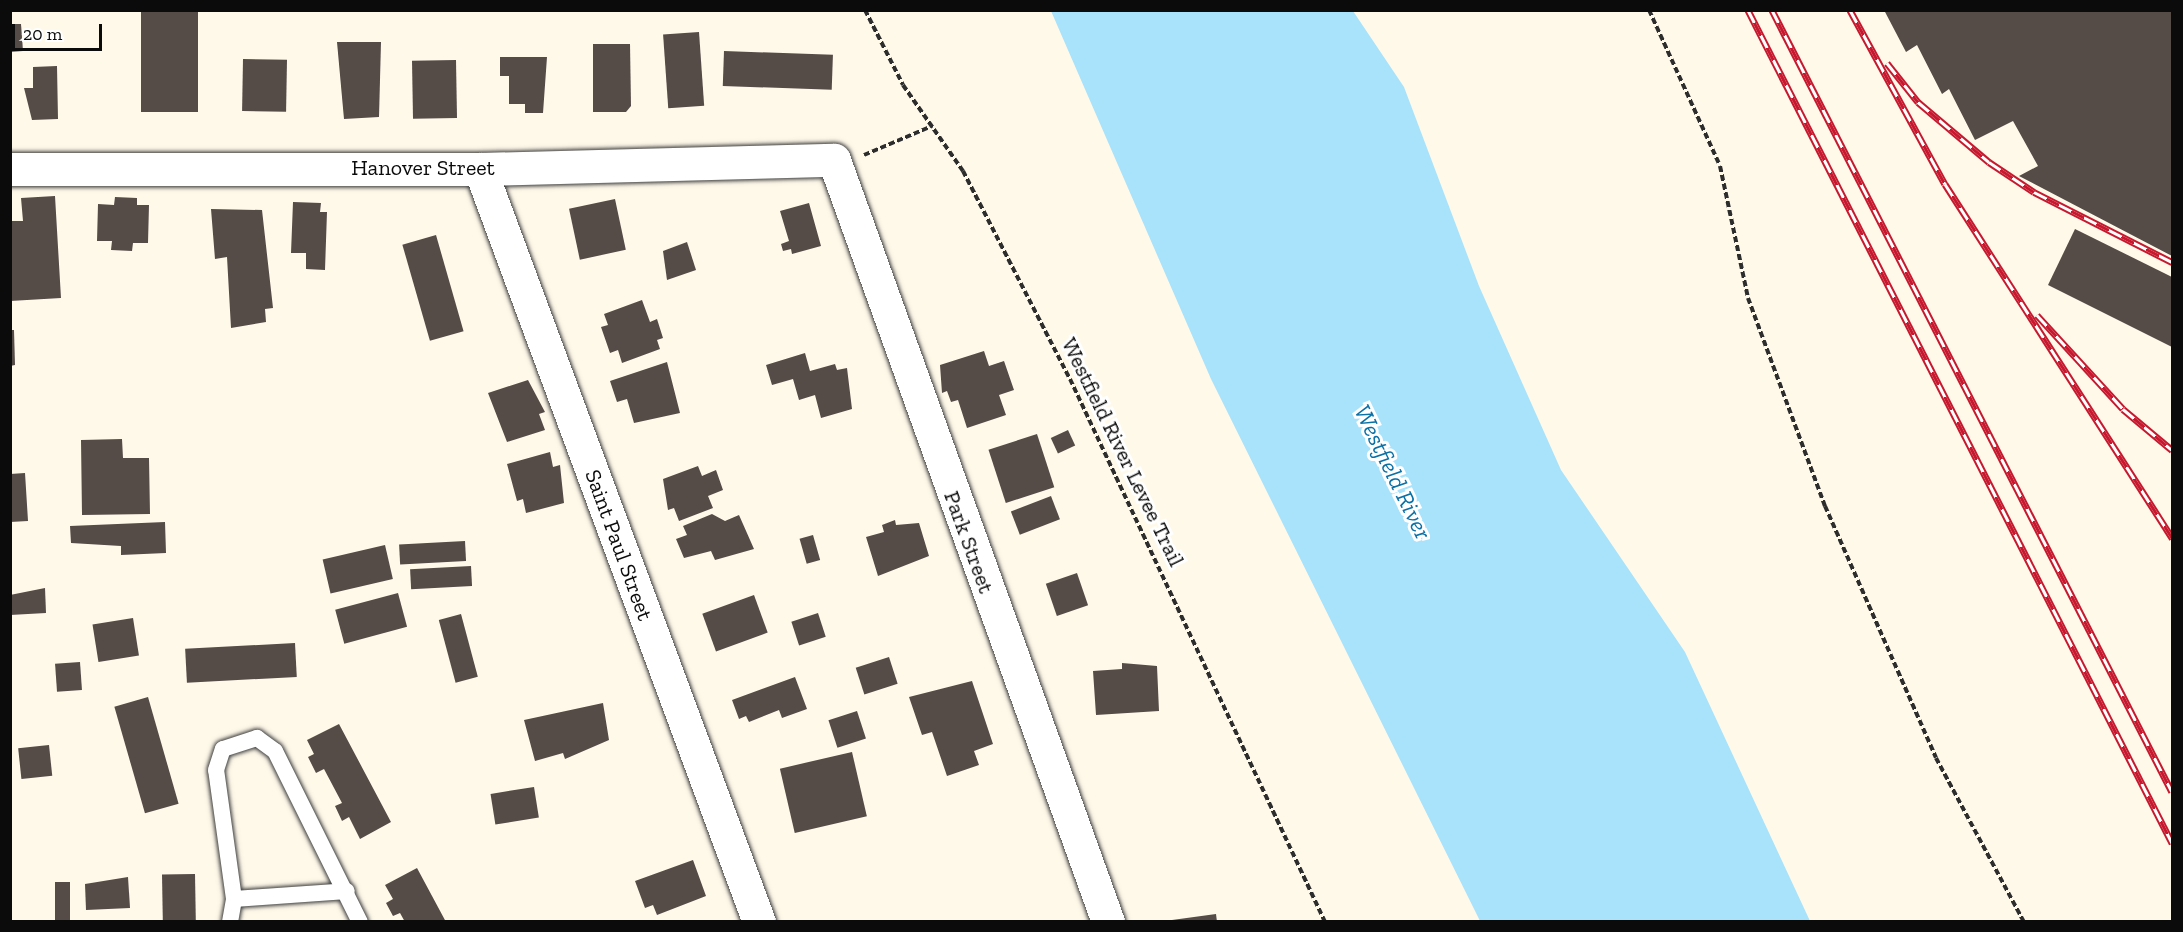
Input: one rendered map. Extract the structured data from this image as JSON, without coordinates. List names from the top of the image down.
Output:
{
  "streets": {
    "street": ["Hanover Street", "Park Street", "Saint Paul Street"],
    "path": ["Westfield River Levee Trail"]
  },
  "crossings": [
    ["Hanover Street", "Park Street"],
    ["Hanover Street", "Saint Paul Street"]
  ],
  "water": ["Westfield River"],
  "scale_bar": "20 m"
}
